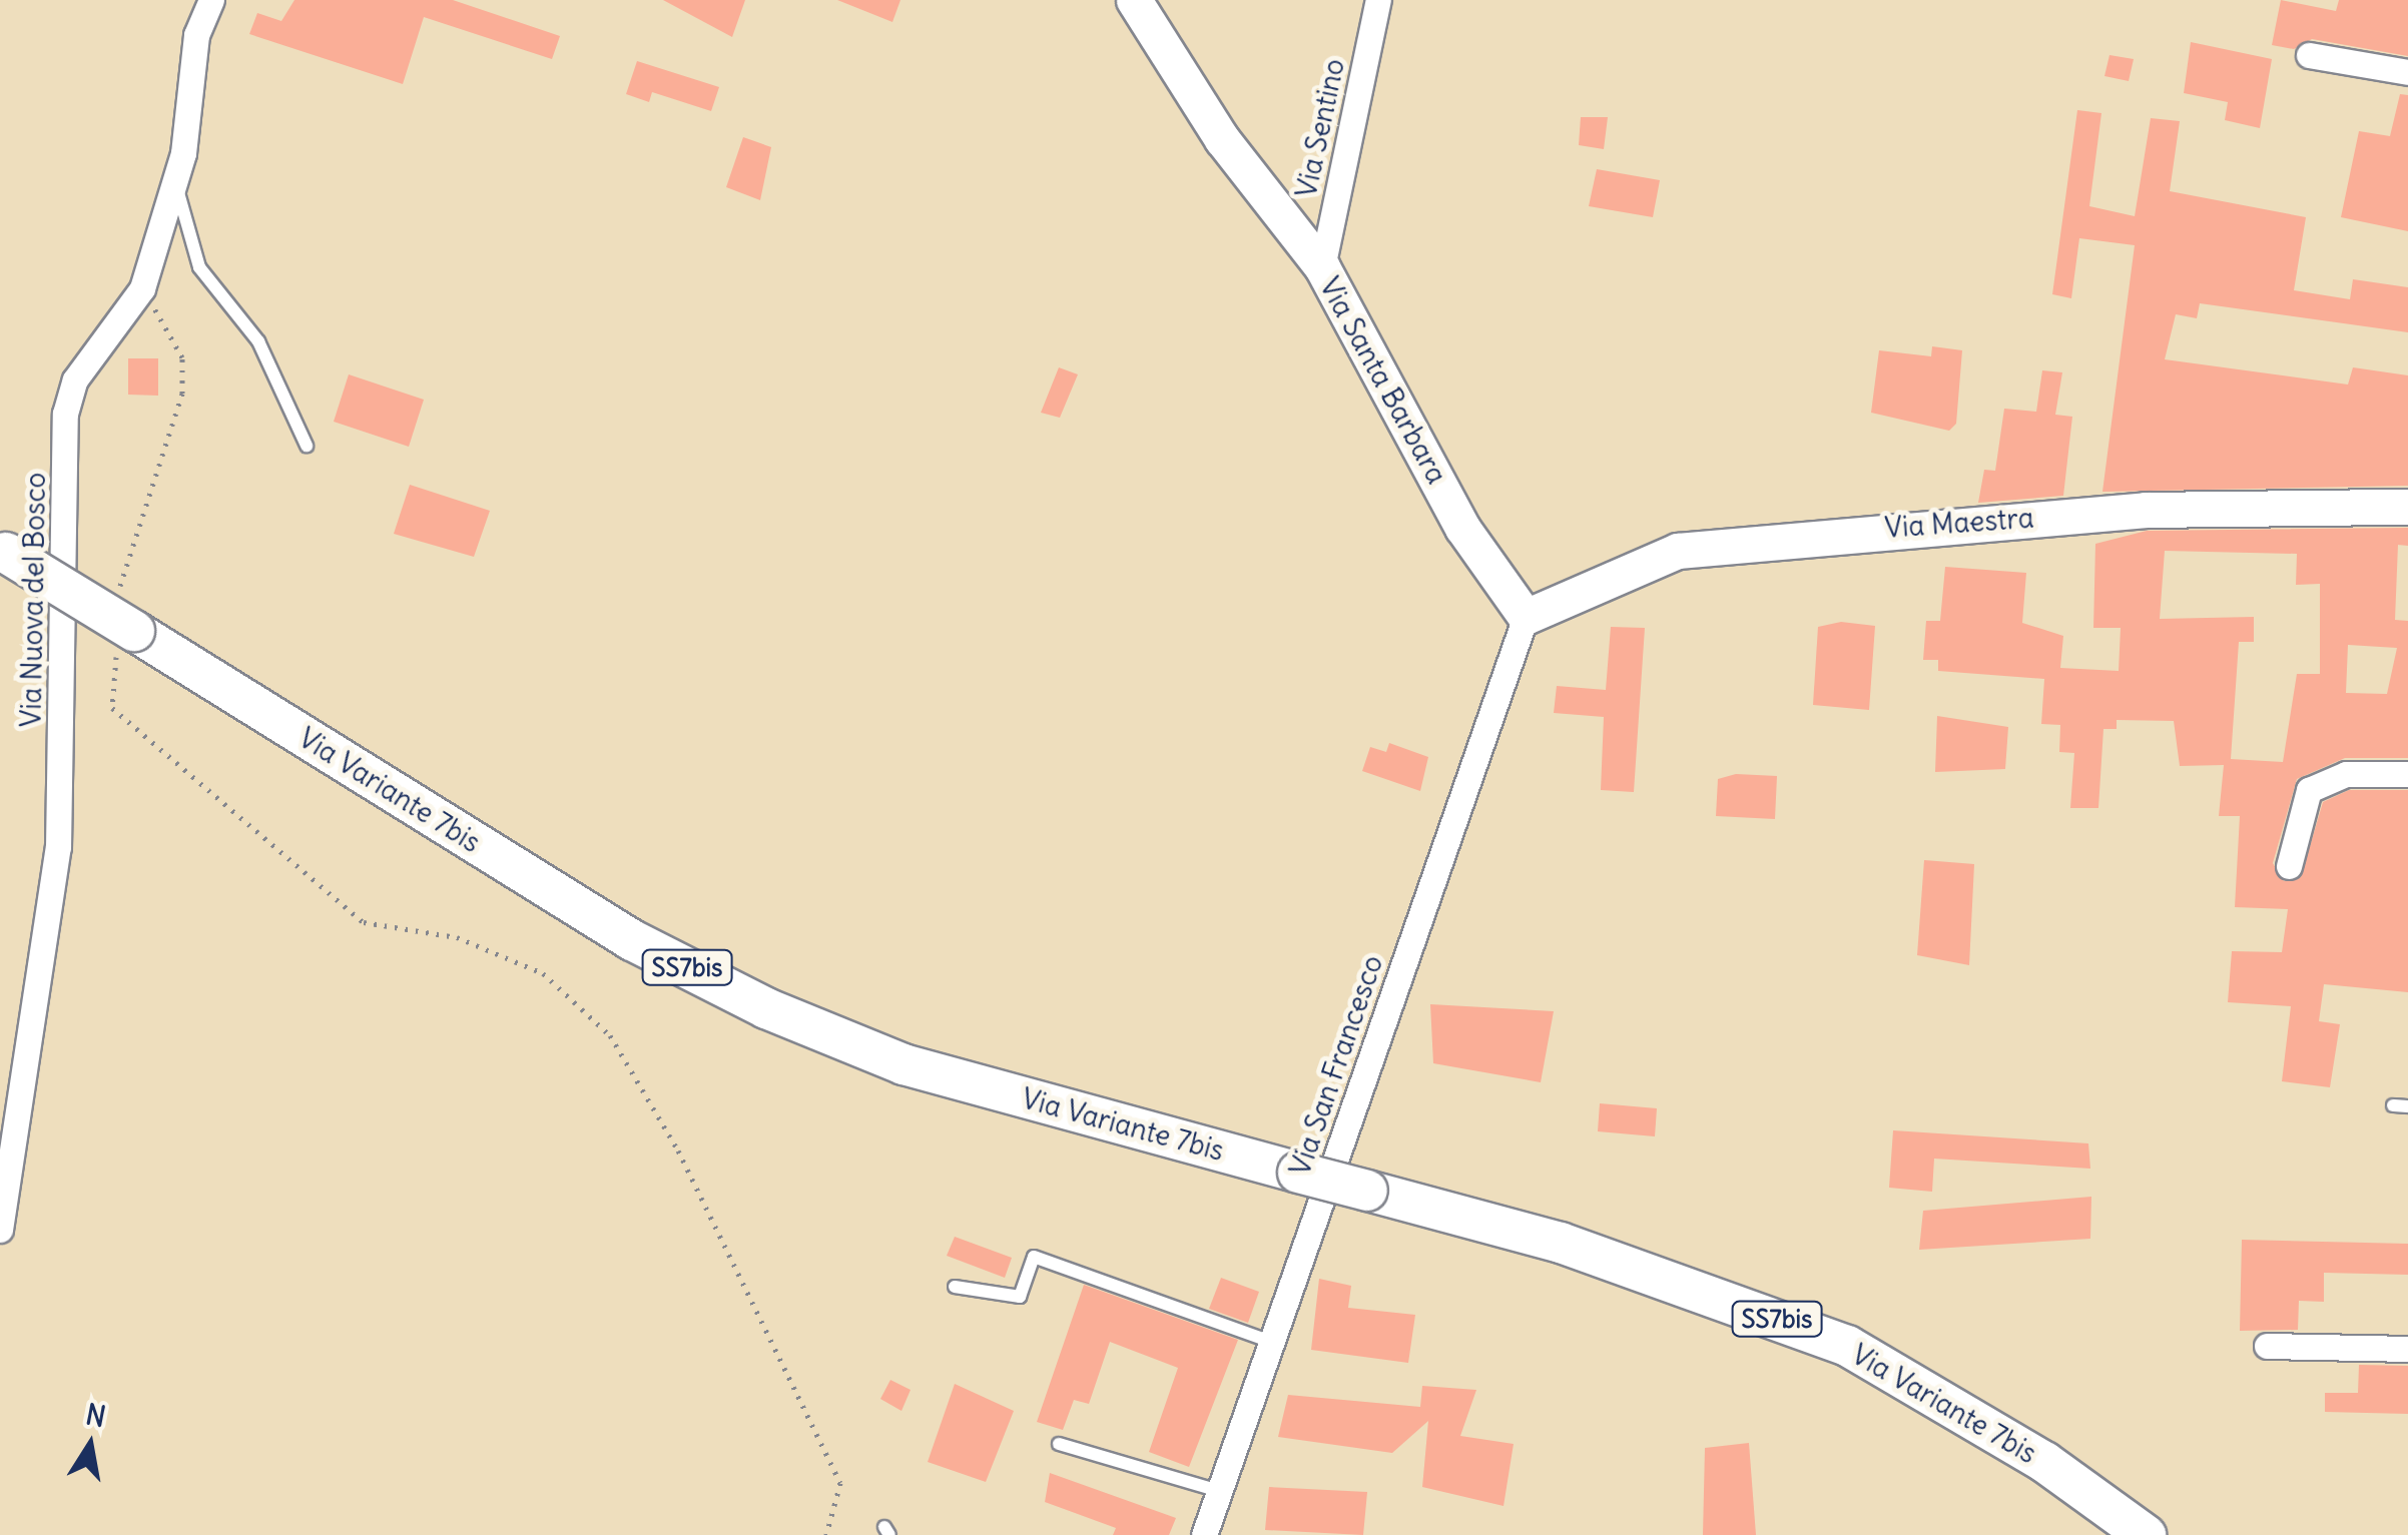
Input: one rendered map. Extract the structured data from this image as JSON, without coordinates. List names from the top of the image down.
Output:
{
  "streets": {
    "main road": ["Via Variante 7bis", "SS7bis"],
    "street": [
      "Via Sentino",
      "Via Santa Barbara",
      "Via Maestra",
      "Via Nuova del Bosco",
      "Via San Francesco"
    ]
  },
  "crossings": [
    ["Via Sentino", "Via Santa Barbara"],
    ["Via Santa Barbara", "Via Maestra"],
    ["Via Santa Barbara", "Via San Francesco"],
    ["Via Maestra", "Via San Francesco"],
    ["Via Variante 7bis", "SS7bis"]
  ],
  "north": "top"
}
